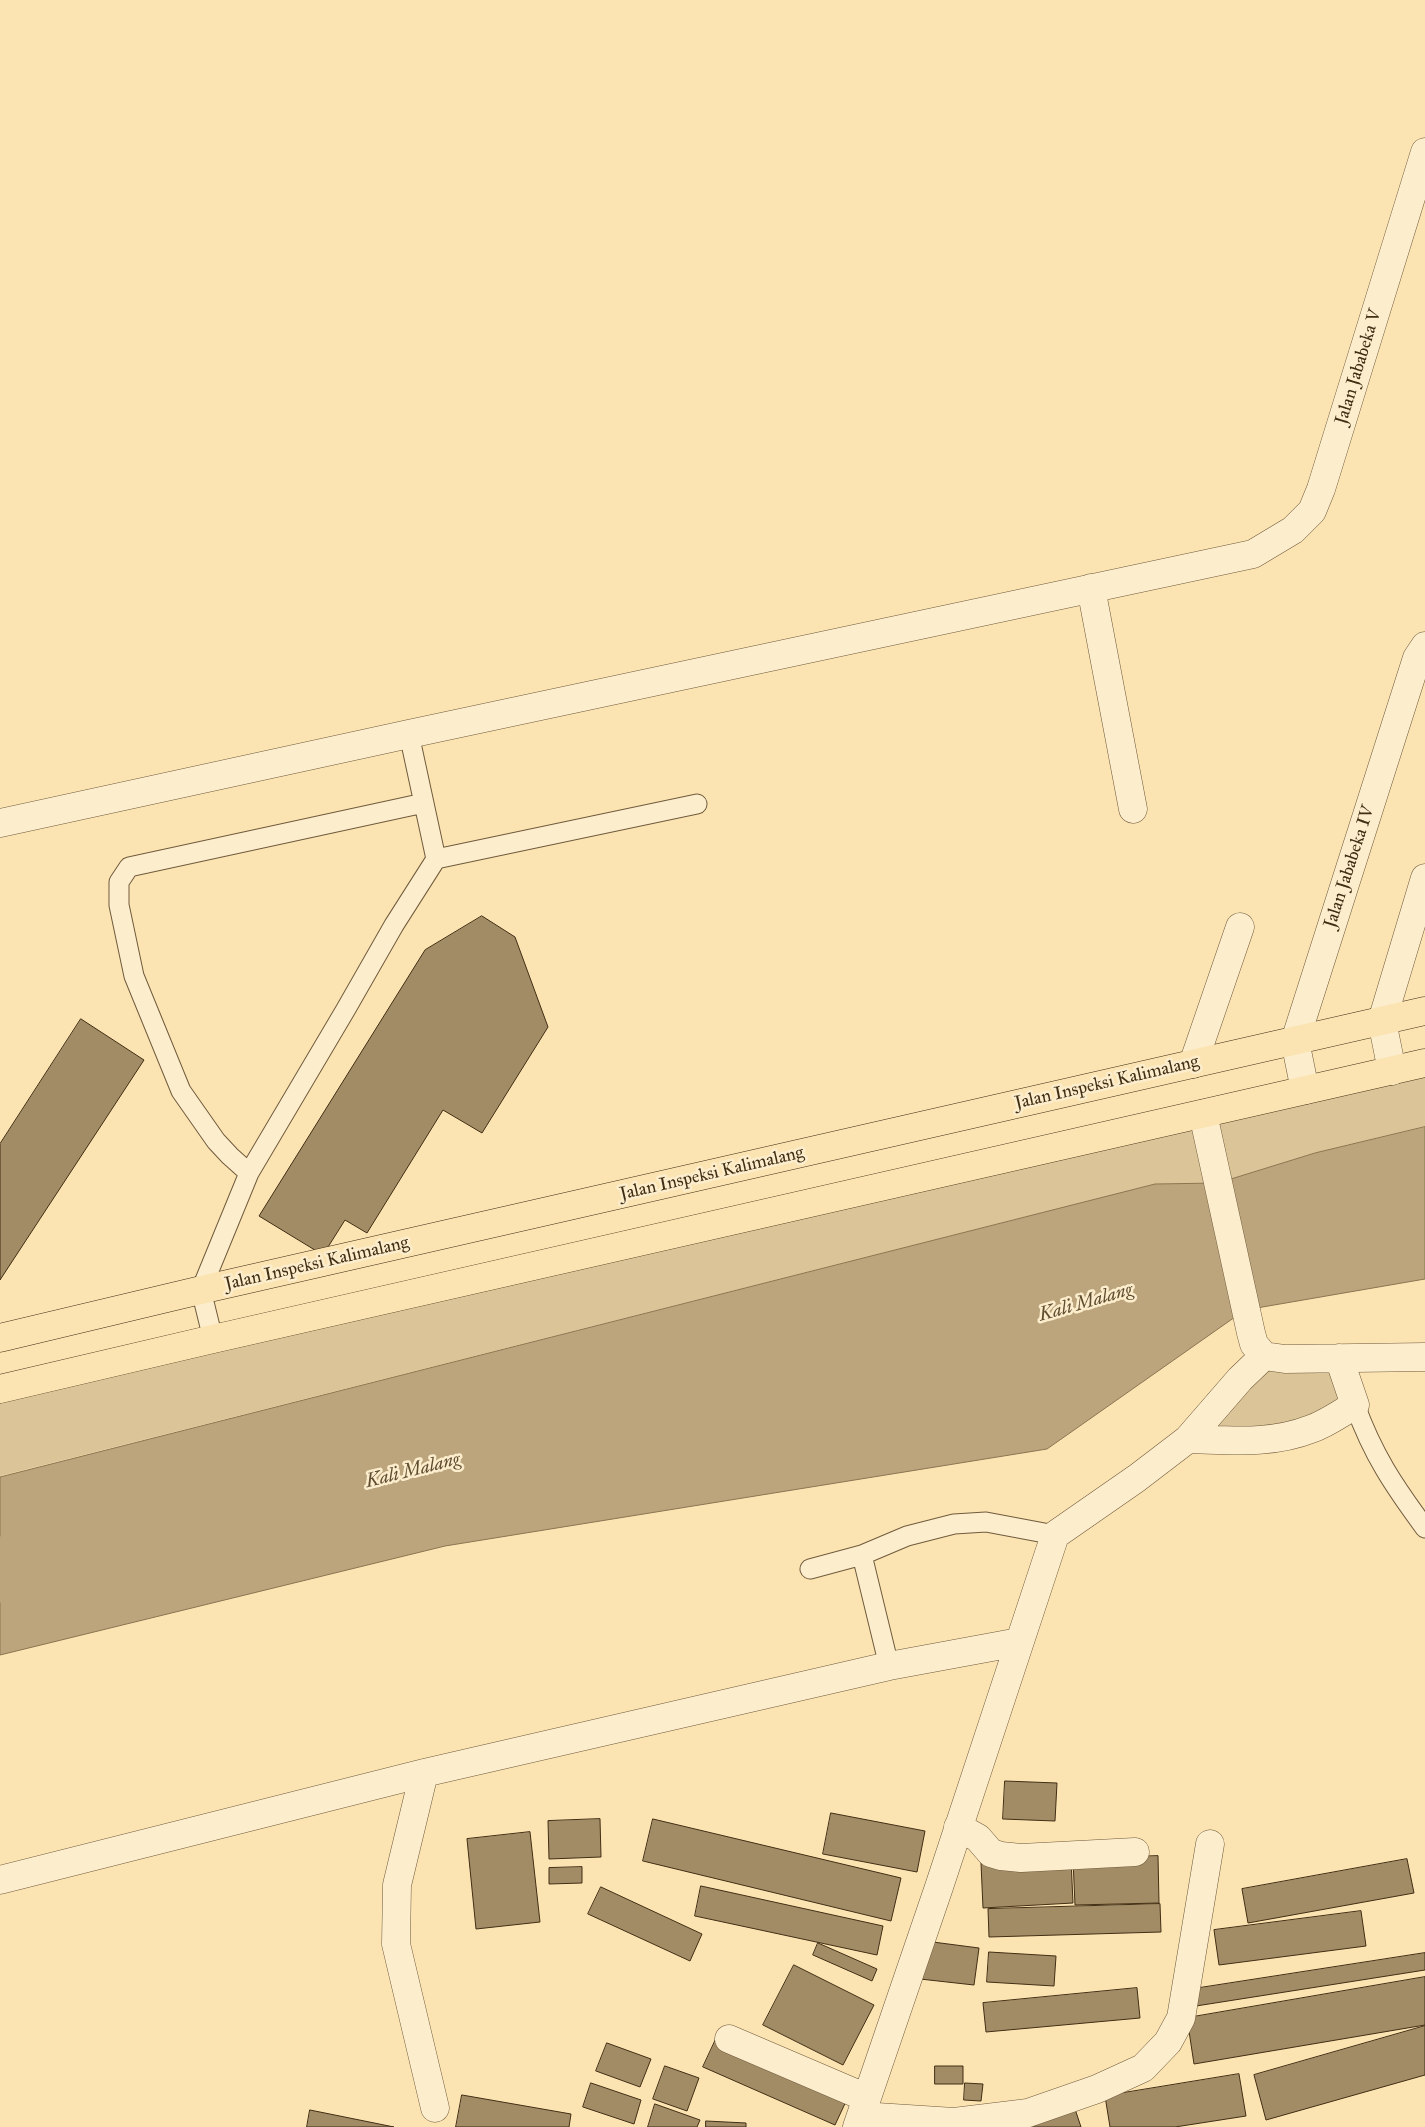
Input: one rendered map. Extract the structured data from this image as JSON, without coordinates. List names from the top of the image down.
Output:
{
  "streets": {
    "main road": ["Jalan Inspeksi Kalimalang"],
    "street": ["Jalan Jababeka V", "Jalan Jababeka IV"]
  },
  "crossings": [
    ["Jalan Jababeka IV", "Jalan Inspeksi Kalimalang"]
  ],
  "water": ["Kali Malang"]
}
